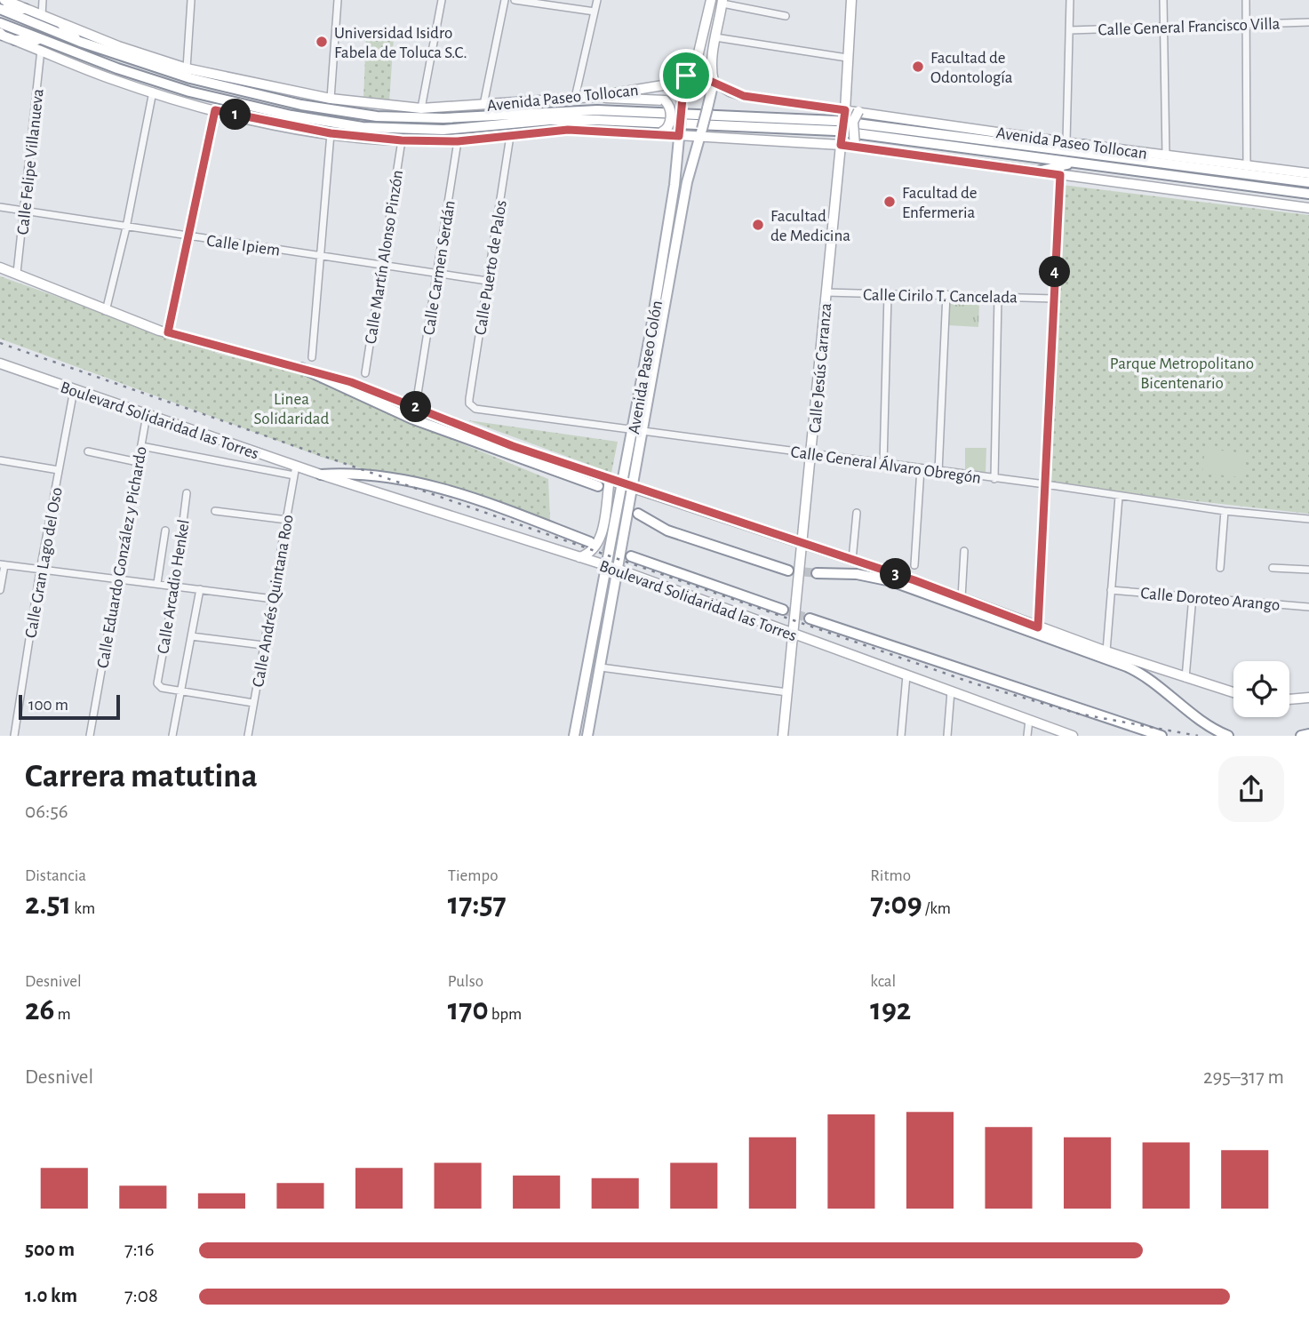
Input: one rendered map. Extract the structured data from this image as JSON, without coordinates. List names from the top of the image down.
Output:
{
  "streets": {
    "main road": [
      "Avenida Paseo Tollocan",
      "Avenida Paseo Colón",
      "Calle Jesús Carranza",
      "Boulevard Solidaridad las Torres"
    ],
    "street": [
      "Calle General Francisco Villa",
      "Calle Felipe Villanueva",
      "Calle Ipiem",
      "Calle Martín Alonso Pinzón",
      "Calle Carmen Serdán",
      "Calle Puerto de Palos",
      "Calle Cirilo T. Cancelada",
      "Calle General Álvaro Obregón",
      "Calle Eduardo González y Pichardo",
      "Calle Gran Lago del Oso",
      "Calle Arcadio Henkel",
      "Calle Doroteo Arango",
      "Calle Andrés Quintana Roo"
    ]
  },
  "crossings": [
    ["Avenida Paseo Tollocan", "Calle Felipe Villanueva"],
    ["Avenida Paseo Tollocan", "Calle Martín Alonso Pinzón"],
    ["Avenida Paseo Tollocan", "Calle Carmen Serdán"],
    ["Avenida Paseo Tollocan", "Calle Puerto de Palos"],
    ["Avenida Paseo Tollocan", "Avenida Paseo Colón"],
    ["Avenida Paseo Tollocan", "Calle Jesús Carranza"],
    ["Calle Felipe Villanueva", "Calle Ipiem"],
    ["Calle Ipiem", "Calle Martín Alonso Pinzón"],
    ["Calle Ipiem", "Calle Carmen Serdán"],
    ["Calle Ipiem", "Calle Puerto de Palos"],
    ["Calle Puerto de Palos", "Calle General Álvaro Obregón"],
    ["Calle Cirilo T. Cancelada", "Calle Jesús Carranza"],
    ["Avenida Paseo Colón", "Boulevard Solidaridad las Torres"],
    ["Avenida Paseo Colón", "Calle General Álvaro Obregón"],
    ["Calle Jesús Carranza", "Boulevard Solidaridad las Torres"],
    ["Calle Jesús Carranza", "Calle General Álvaro Obregón"],
    ["Boulevard Solidaridad las Torres", "Calle Eduardo González y Pichardo"],
    ["Boulevard Solidaridad las Torres", "Calle Gran Lago del Oso"],
    ["Boulevard Solidaridad las Torres", "Calle Andrés Quintana Roo"]
  ],
  "parks": ["Parque Metropolitano Bicentenario", "Linea Solidaridad"],
  "places": [
    "Universidad Isidro Fabela de Toluca S.C.",
    "Facultad de Odontología",
    "Facultad de Enfermeria",
    "Facultad de Medicina"
  ],
  "scale_bar": "100 m",
  "page": {
    "pins": [
      "1",
      "4",
      "2",
      "3"
    ],
    "scale": "100 m",
    "heading": ["Carrera matutina", "06:56"],
    "stats": [
      ["Distancia", "2.51 km"],
      ["Tiempo", "17:57"],
      ["Ritmo", "7:09 /km"],
      ["Desnivel", "26 m"],
      ["Pulso", "170 bpm"],
      ["kcal", "192"]
    ],
    "chart": ["Desnivel", "295–317 m"],
    "list": [
      {
        "name": "500 m",
        "note": "7:16"
      },
      {
        "name": "1.0 km",
        "note": "7:08"
      }
    ]
  }
}
